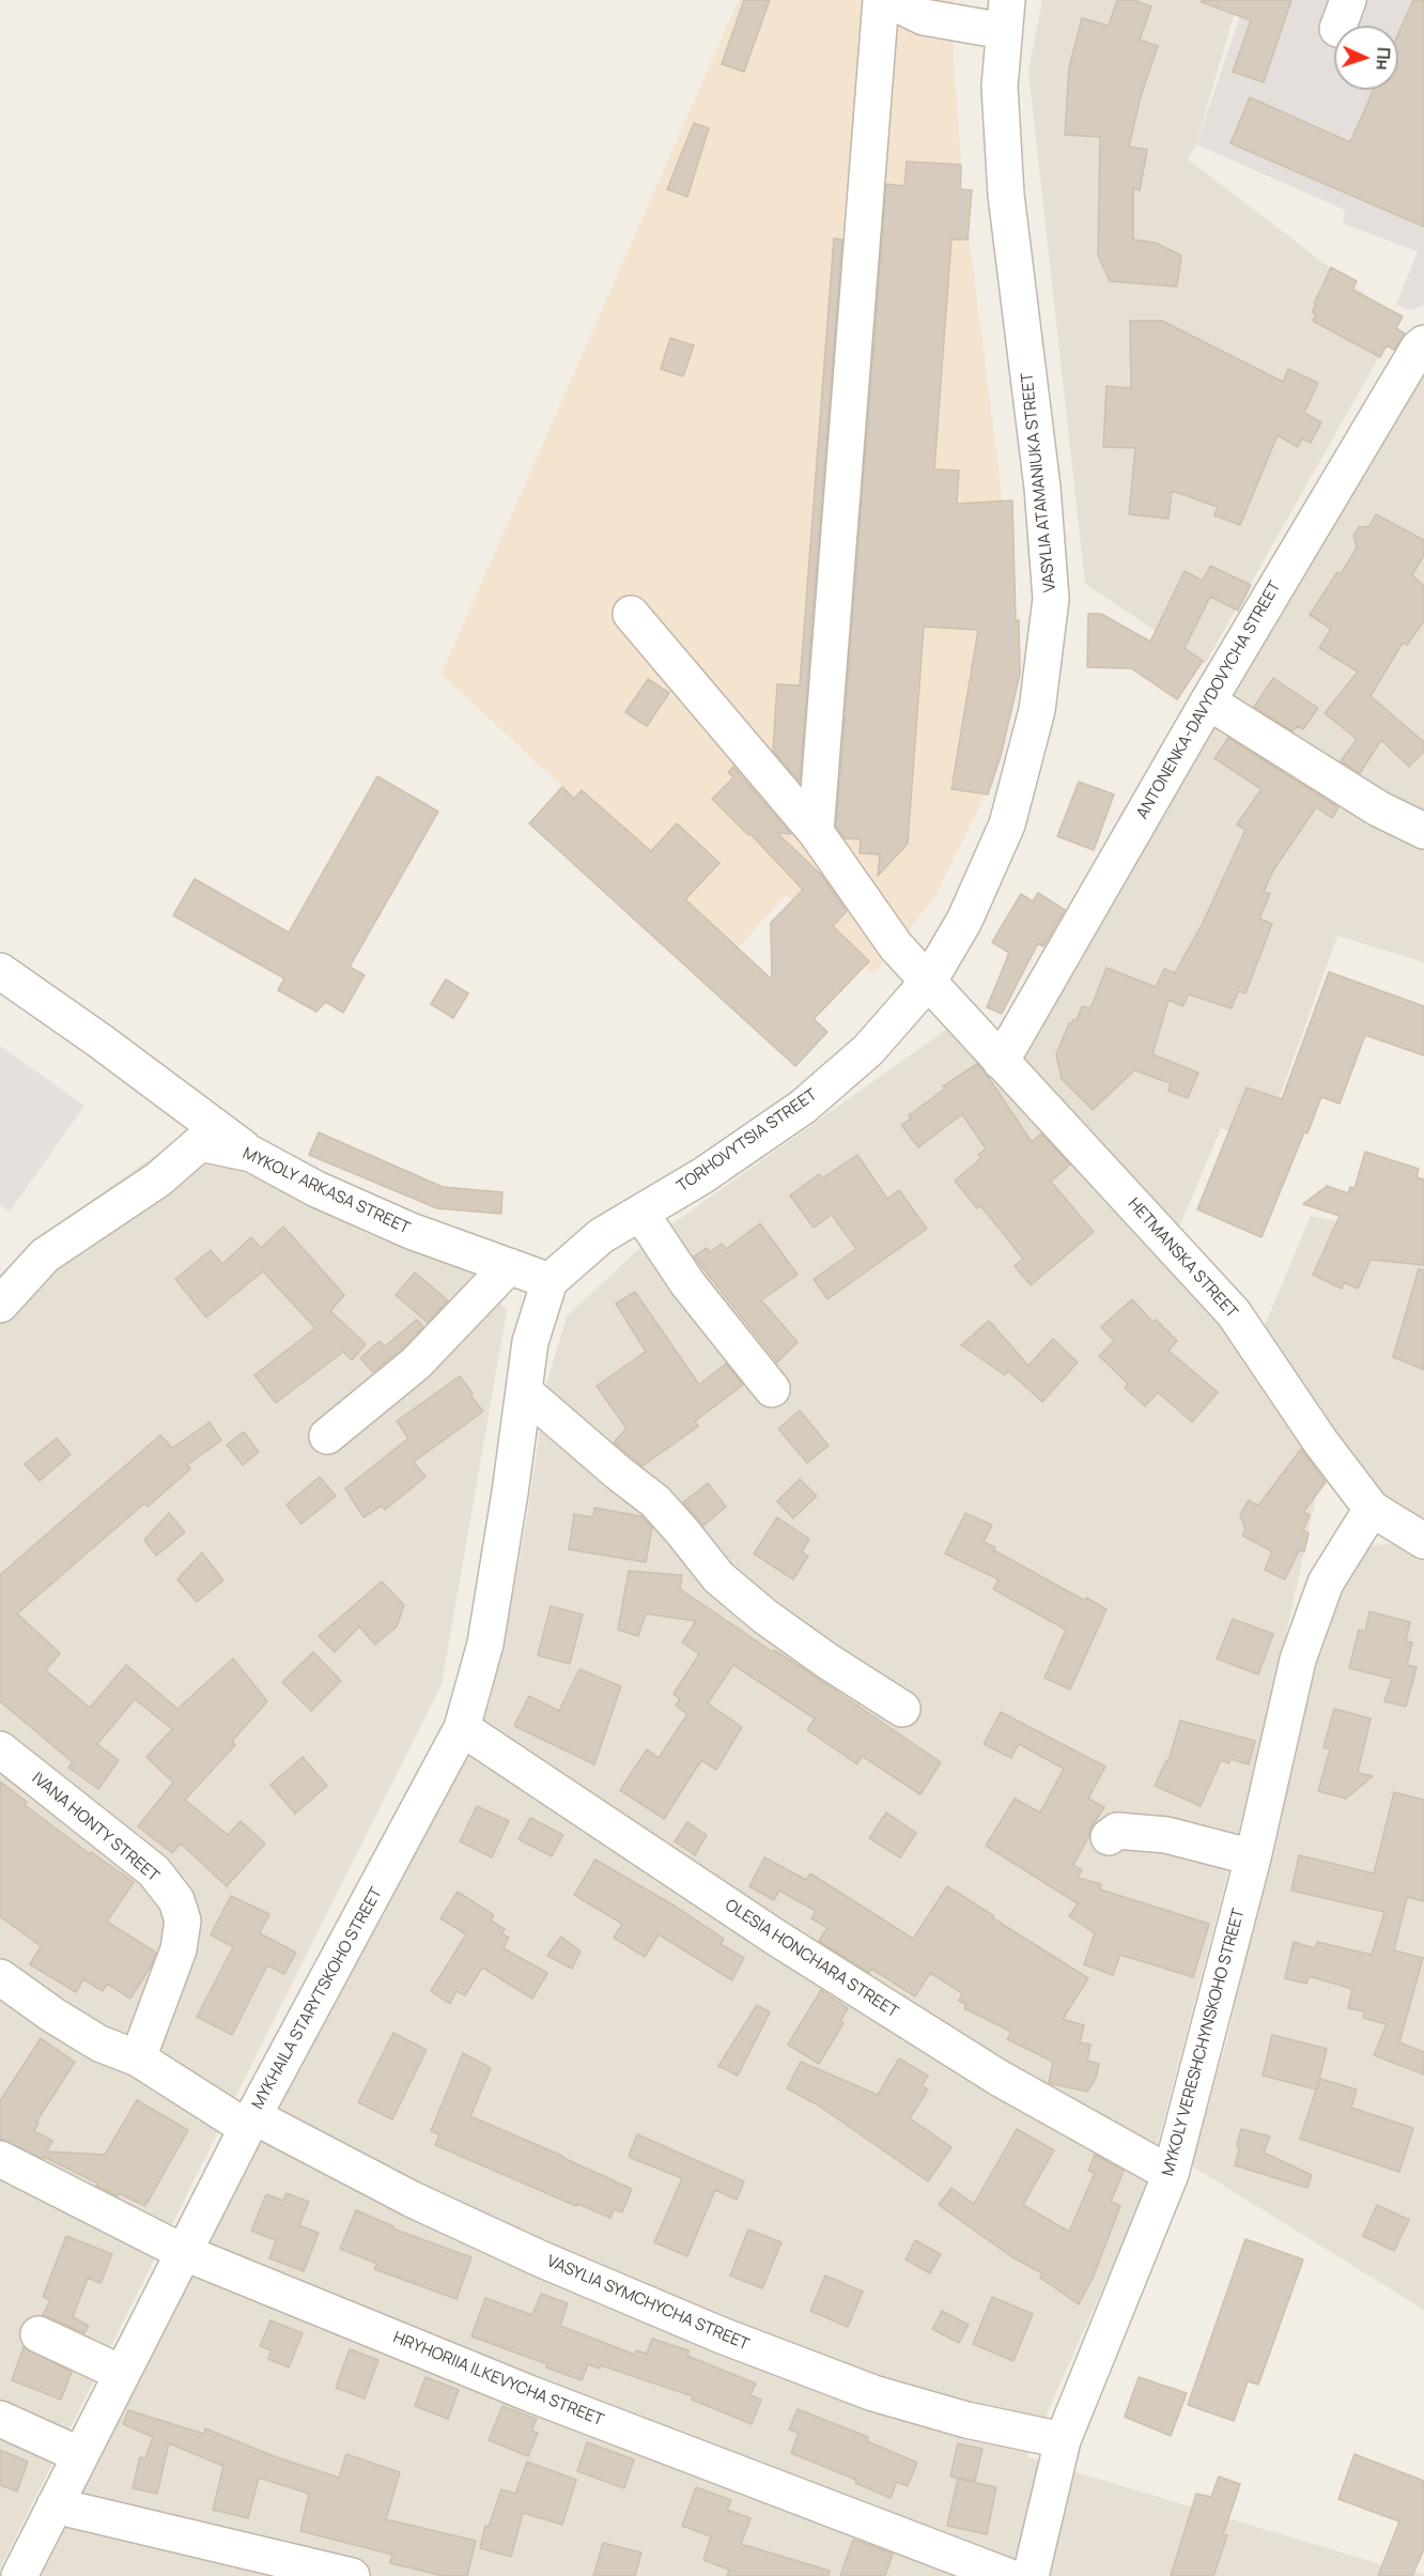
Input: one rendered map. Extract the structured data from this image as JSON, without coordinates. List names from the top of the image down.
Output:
{
  "streets": {
    "street": [
      "VASYLIA ATAMANIUKA STREET",
      "ANTONENKA-DAVYDOVYCHA STREET",
      "TORHOVYTSIA STREET",
      "MYKOLY ARKASA STREET",
      "HETMANSKA STREET",
      "IVANA HONTY STREET",
      "OLESIA HONCHARA STREET",
      "MYKHAILA STARYTSKOHO STREET",
      "MYKOLY VERESHCHYNSKOHO STREET",
      "VASYLIA SYMCHYCHA STREET",
      "HRYHORIIA ILKEVYCHA STREET"
    ]
  },
  "crossings": [
    ["VASYLIA ATAMANIUKA STREET", "TORHOVYTSIA STREET"],
    ["VASYLIA ATAMANIUKA STREET", "HETMANSKA STREET"],
    ["ANTONENKA-DAVYDOVYCHA STREET", "HETMANSKA STREET"],
    ["TORHOVYTSIA STREET", "MYKOLY ARKASA STREET"],
    ["TORHOVYTSIA STREET", "HETMANSKA STREET"],
    ["TORHOVYTSIA STREET", "MYKHAILA STARYTSKOHO STREET"],
    ["MYKOLY ARKASA STREET", "MYKHAILA STARYTSKOHO STREET"],
    ["HETMANSKA STREET", "MYKOLY VERESHCHYNSKOHO STREET"],
    ["IVANA HONTY STREET", "VASYLIA SYMCHYCHA STREET"],
    ["OLESIA HONCHARA STREET", "MYKHAILA STARYTSKOHO STREET"],
    ["OLESIA HONCHARA STREET", "MYKOLY VERESHCHYNSKOHO STREET"],
    ["MYKHAILA STARYTSKOHO STREET", "VASYLIA SYMCHYCHA STREET"],
    ["MYKHAILA STARYTSKOHO STREET", "HRYHORIIA ILKEVYCHA STREET"],
    ["MYKOLY VERESHCHYNSKOHO STREET", "VASYLIA SYMCHYCHA STREET"]
  ],
  "north": "right"
}
